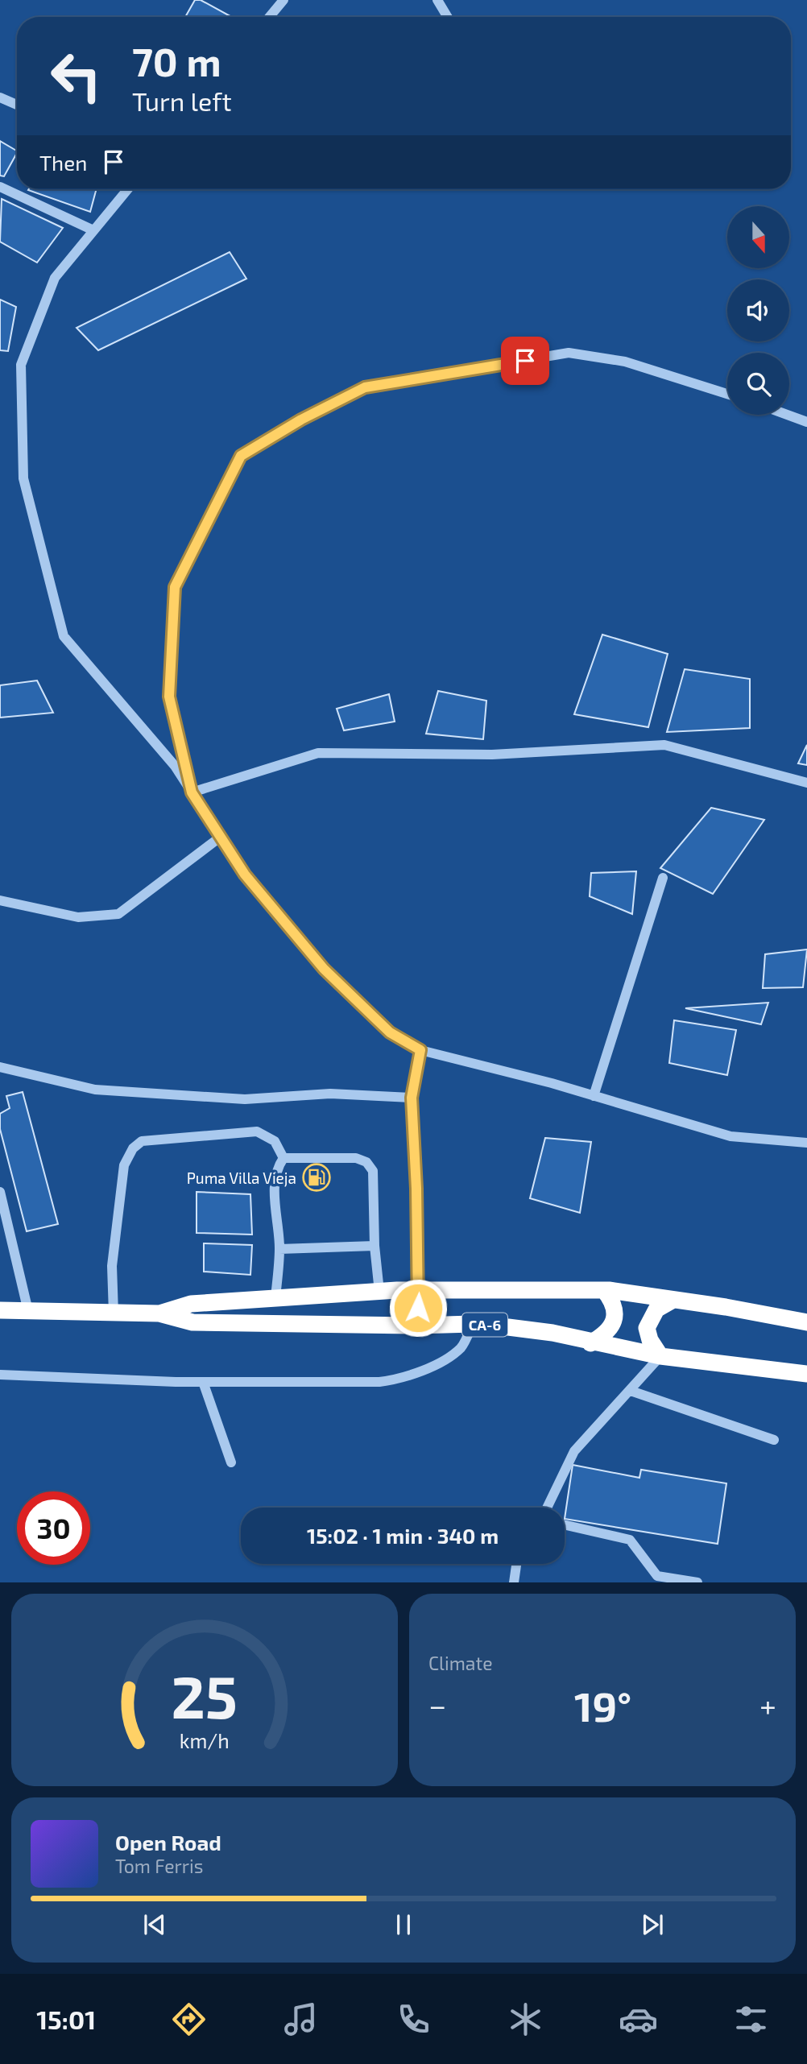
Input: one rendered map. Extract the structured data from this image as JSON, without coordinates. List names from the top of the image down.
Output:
{
  "streets": {
    "highway": ["CA-6"]
  },
  "places": {
    "fuel station": ["Puma Villa Vieja"]
  },
  "north": "bottom",
  "page": {
    "turn": ["70 m", "Turn left"],
    "then": "Then",
    "limit": "30",
    "trip": "15:02 · 1 min · 340 m",
    "tile": "Climate",
    "heat": ["−", "19°", "+"],
    "song": ["Open Road", "Tom Ferris"],
    "tabs": "15:01",
    "gauge": ["25", "km/h"]
  }
}
